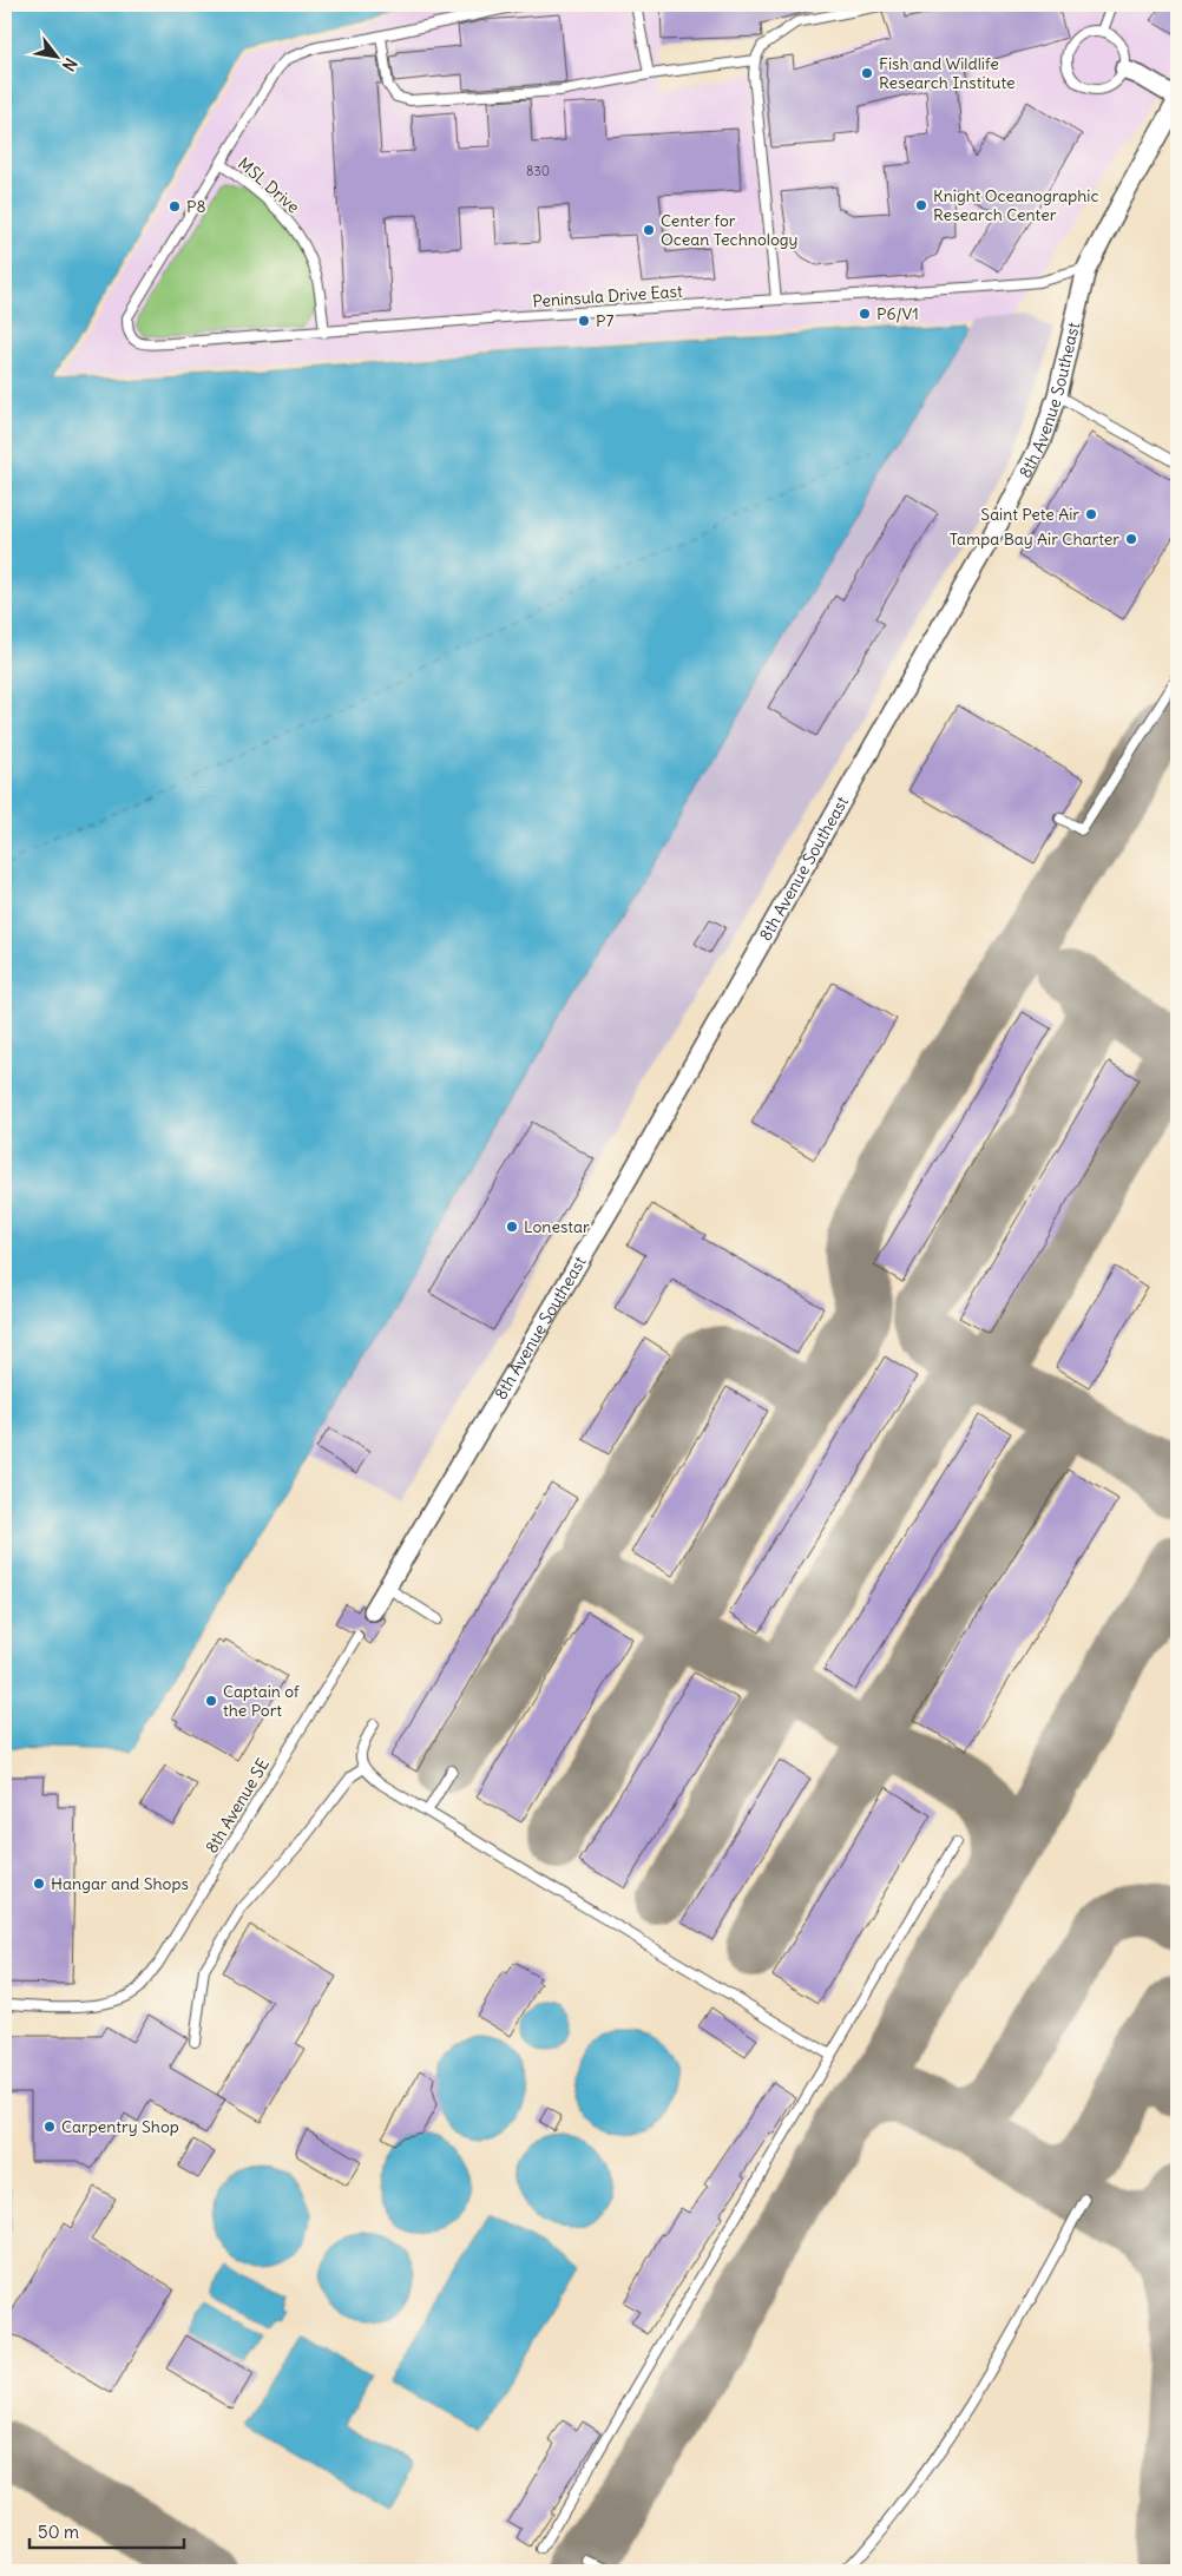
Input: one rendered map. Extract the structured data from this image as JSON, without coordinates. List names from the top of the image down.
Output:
{
  "streets": {
    "street": ["8th Avenue Southeast"],
    "lane": ["MSL Drive", "Peninsula Drive East", "8th Avenue SE"]
  },
  "crossings": [
    ["MSL Drive", "Peninsula Drive East"],
    ["Peninsula Drive East", "8th Avenue Southeast"]
  ],
  "places": [
    "Fish and Wildlife Research Institute",
    "Knight Oceanographic Research Center",
    "P8",
    "Center for Ocean Technology",
    "P6/V1",
    "P7",
    "Saint Pete Air",
    "Tampa Bay Air Charter",
    "Lonestar",
    "Captain of the Port",
    "Hangar and Shops",
    "Carpentry Shop"
  ],
  "house_numbers": ["830"],
  "scale_bar": "50 m",
  "north": "bottom right"
}
